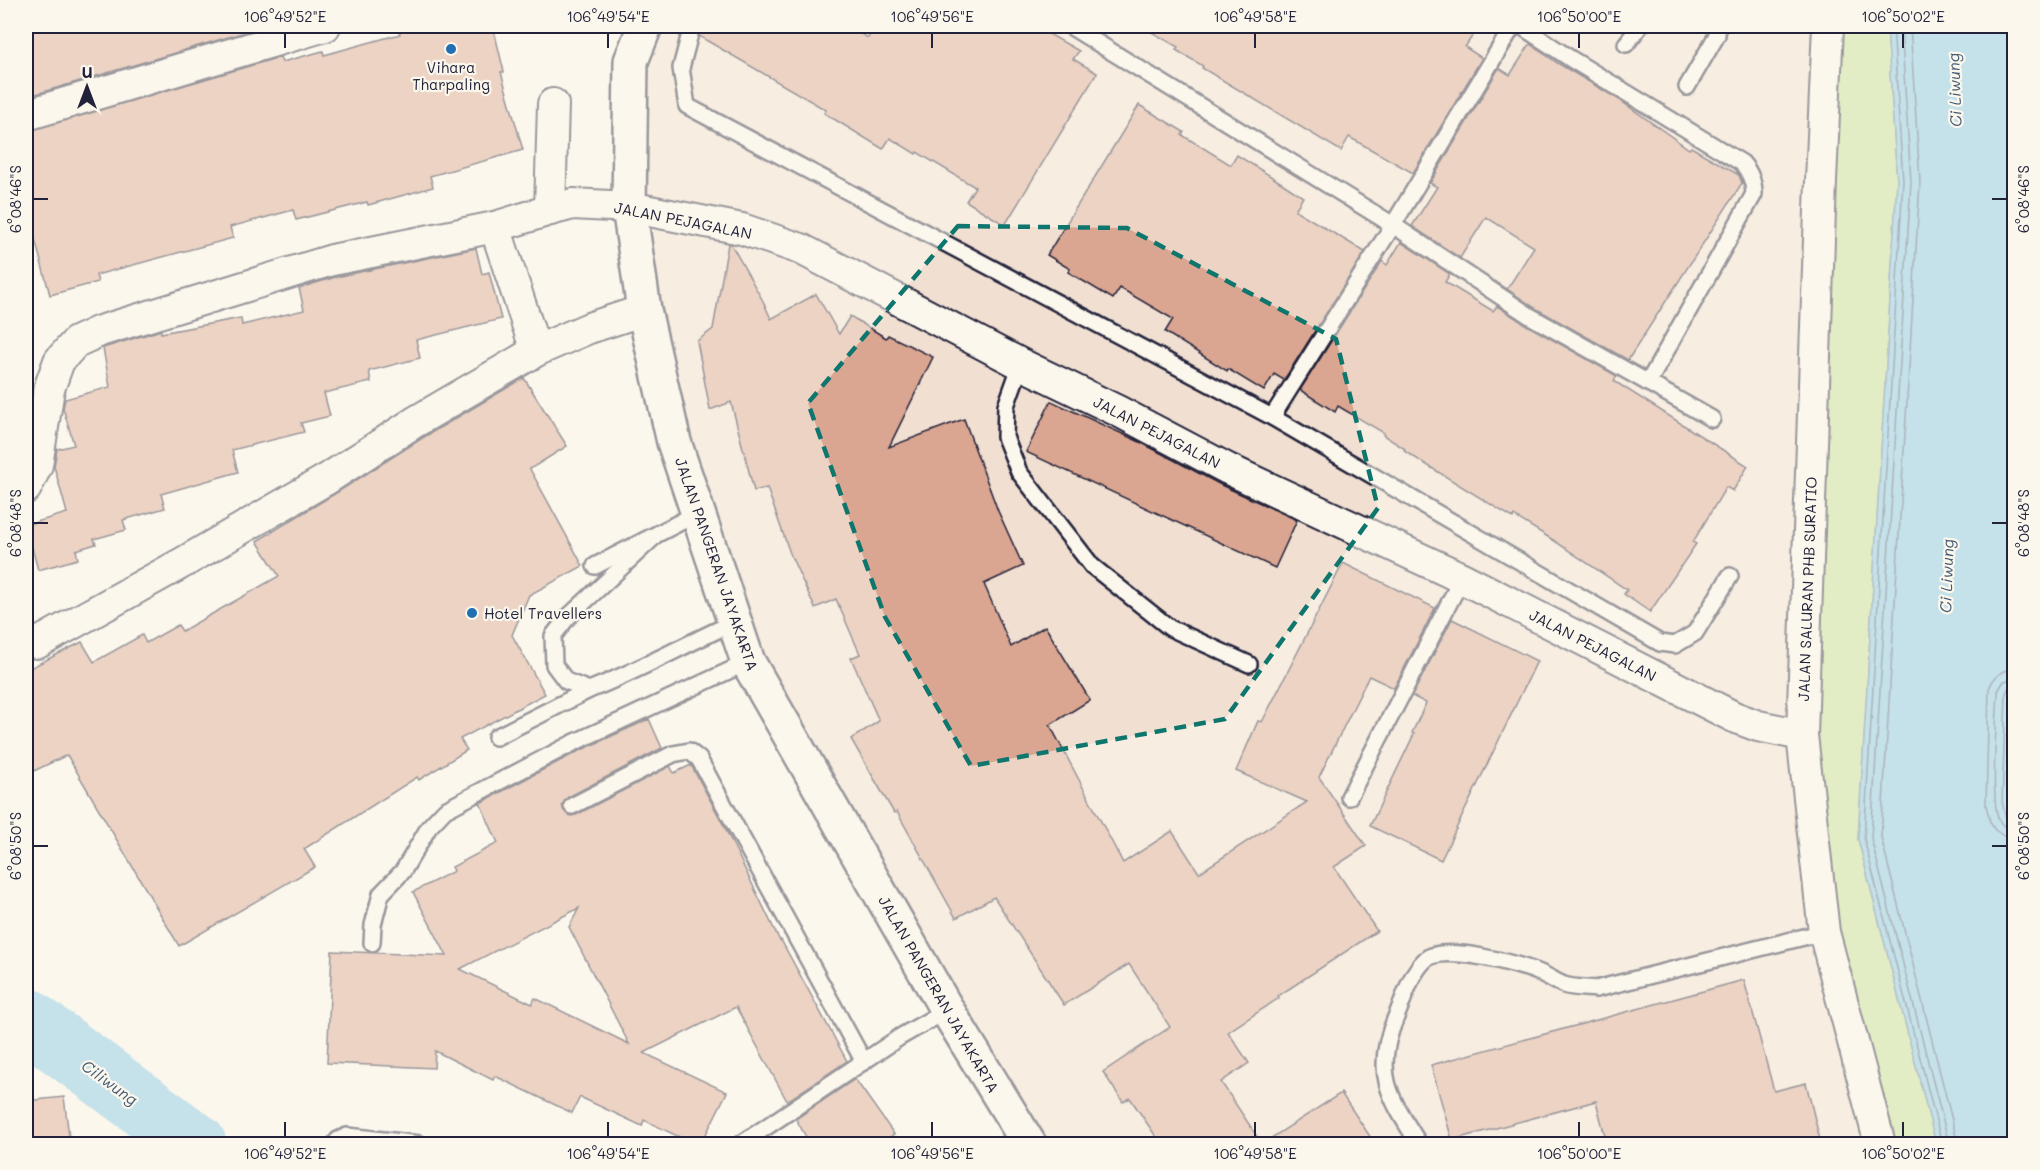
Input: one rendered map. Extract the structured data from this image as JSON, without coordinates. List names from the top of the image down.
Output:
{
  "streets": {
    "street": ["JALAN PEJAGALAN", "JALAN PANGERAN JAYAKARTA", "JALAN SALURAN PHB SURATIO"]
  },
  "crossings": [
    ["JALAN PEJAGALAN", "JALAN PANGERAN JAYAKARTA"],
    ["JALAN PEJAGALAN", "JALAN SALURAN PHB SURATIO"]
  ],
  "water": ["Ci Liwung", "Ciliwung"],
  "places": ["Vihara Tharpaling", "Hotel Travellers"],
  "north": "top",
  "coordinates": [
    "106°49'52\"E",
    "106°49'54\"E",
    "106°49'56\"E",
    "106°49'58\"E",
    "106°50'00\"E",
    "106°50'02\"E",
    "6°08'46\"S",
    "6°08'48\"S",
    "6°08'50\"S"
  ]
}
